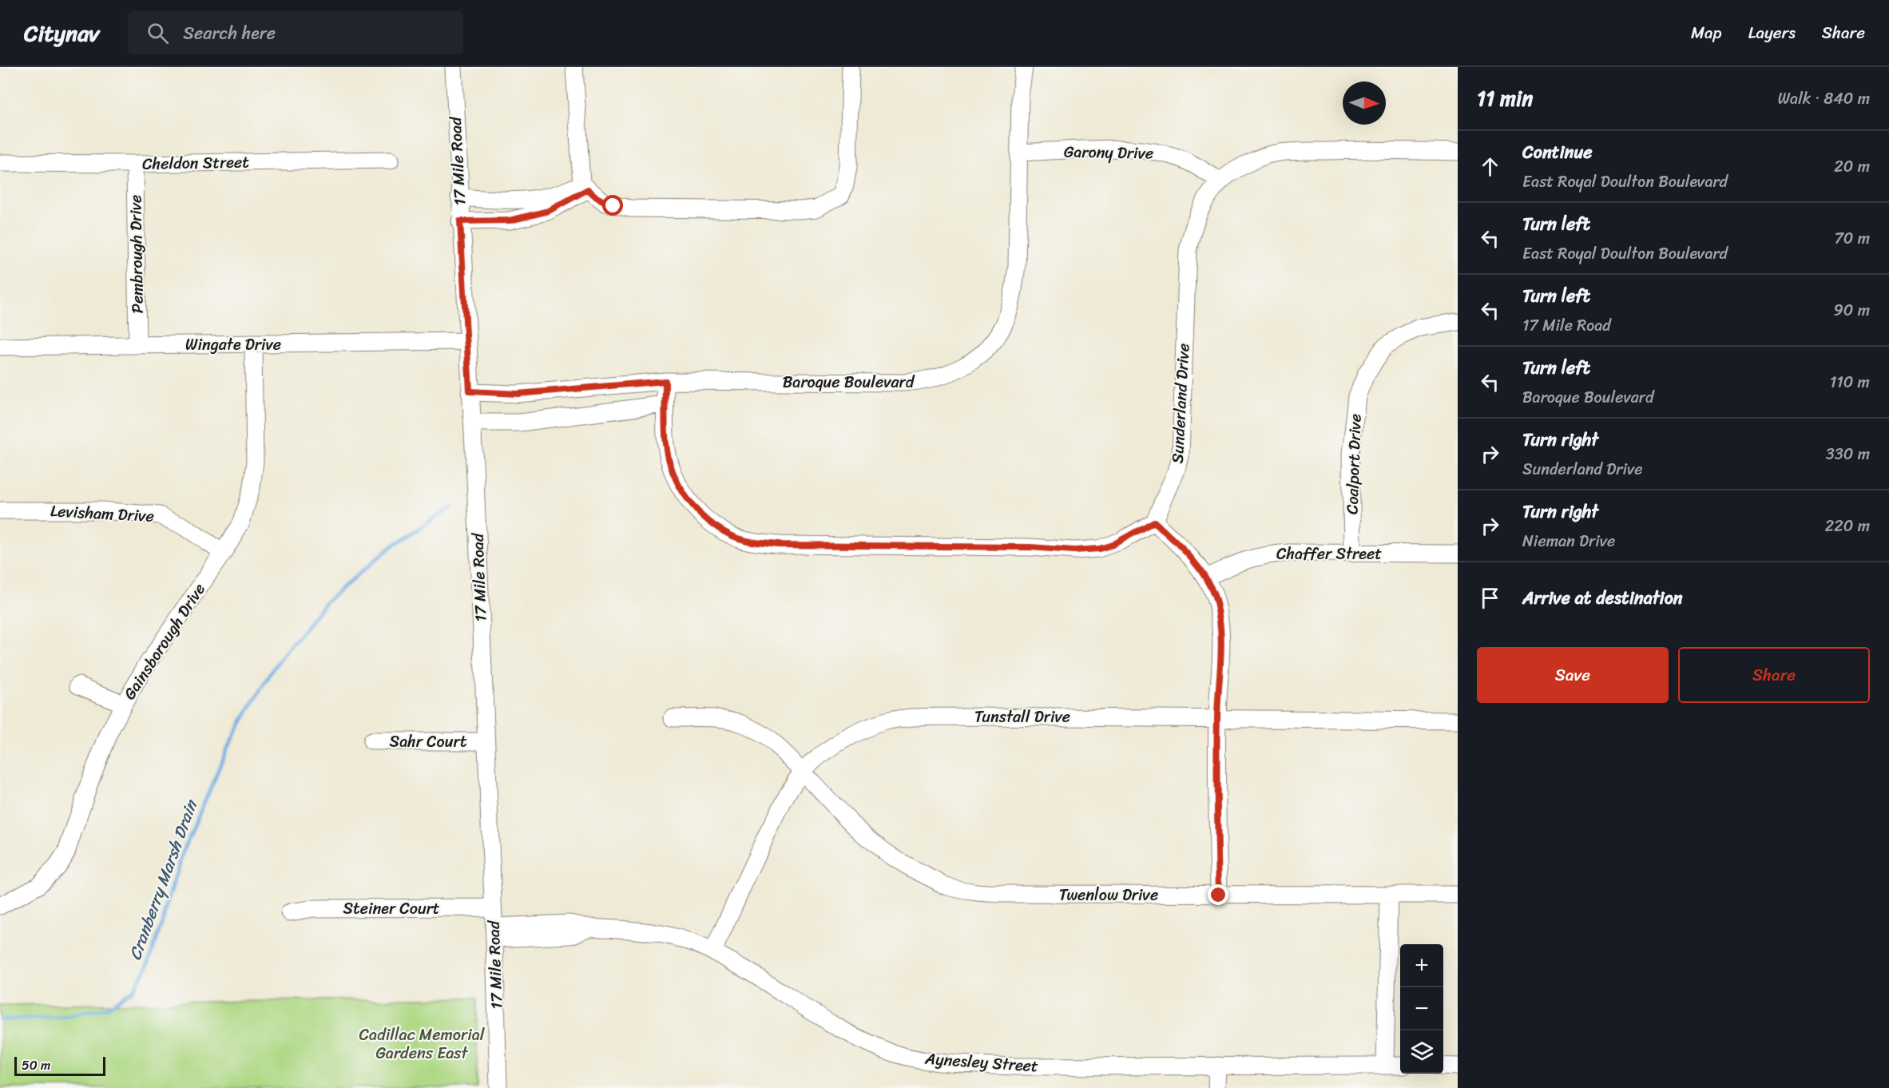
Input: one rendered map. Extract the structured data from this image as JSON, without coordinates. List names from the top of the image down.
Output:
{
  "streets": {
    "street": [
      "Garony Drive",
      "17 Mile Road",
      "Cheldon Street",
      "Pembrough Drive",
      "Wingate Drive",
      "Baroque Boulevard",
      "Sunderland Drive",
      "Coalport Drive",
      "Levisham Drive",
      "Chaffer Street",
      "Gainsborough Drive",
      "Tunstall Drive",
      "Sahr Court",
      "Twenlow Drive",
      "Steiner Court",
      "Aynesley Street"
    ]
  },
  "crossings": [
    ["Garony Drive", "Baroque Boulevard"],
    ["Garony Drive", "Sunderland Drive"],
    ["17 Mile Road", "Wingate Drive"],
    ["17 Mile Road", "Baroque Boulevard"],
    ["17 Mile Road", "Sahr Court"],
    ["17 Mile Road", "Steiner Court"],
    ["17 Mile Road", "Aynesley Street"],
    ["Cheldon Street", "Pembrough Drive"],
    ["Pembrough Drive", "Wingate Drive"],
    ["Wingate Drive", "Gainsborough Drive"],
    ["Coalport Drive", "Chaffer Street"],
    ["Levisham Drive", "Gainsborough Drive"],
    ["Tunstall Drive", "Twenlow Drive"],
    ["Tunstall Drive", "Aynesley Street"]
  ],
  "water": ["Cranberry Marsh Drain"],
  "parks": ["Cadillac Memorial Gardens East"],
  "scale_bar": "50 m",
  "north": "right",
  "page": {
    "header": "Citynav",
    "search": "Search here",
    "nav": ["Map", "Layers", "Share"],
    "heading": ["11 min", "Walk · 840 m"],
    "list": [
      ["Continue", "East Royal Doulton Boulevard", "20 m"],
      ["Turn left", "East Royal Doulton Boulevard", "70 m"],
      ["Turn left", "17 Mile Road", "90 m"],
      ["Turn left", "Baroque Boulevard", "110 m"],
      ["Turn right", "Sunderland Drive", "330 m"],
      ["Turn right", "Nieman Drive", "220 m"],
      "Arrive at destination"
    ],
    "buttons": ["Save", "Share"],
    "map_buttons": ["+", "−"],
    "scale": "50 m"
  }
}
